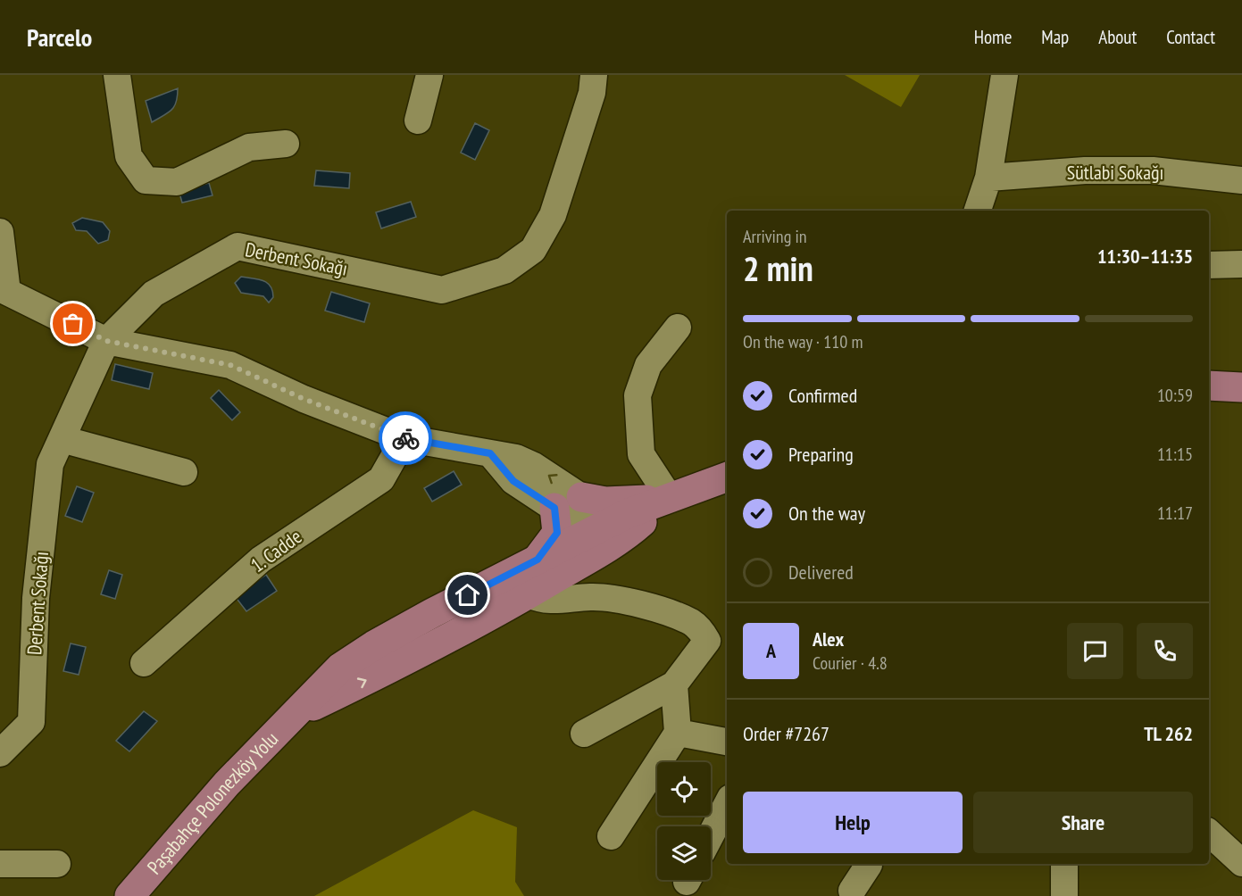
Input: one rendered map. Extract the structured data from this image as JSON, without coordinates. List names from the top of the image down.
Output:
{
  "streets": {
    "main road": ["Paşabahçe Polonezköy Yolu"],
    "street": ["Sütlabi Sokağı", "Derbent Sokağı", "1. Cadde"]
  },
  "page": {
    "header": "Parcelo",
    "nav": [
      "Home",
      "Map",
      "About",
      "Contact"
    ],
    "heading": ["2 min", "Arriving in", "11:30–11:35"],
    "panel": [
      "Alex",
      "Courier · 4.8",
      "Order #7267",
      "TL 262"
    ],
    "bar": "On the way · 110 m",
    "list": [
      ["Confirmed", "10:59"],
      ["Preparing", "11:15"],
      ["On the way", "11:17"],
      "Delivered"
    ],
    "round": "A",
    "buttons": ["Help", "Share"]
  }
}
